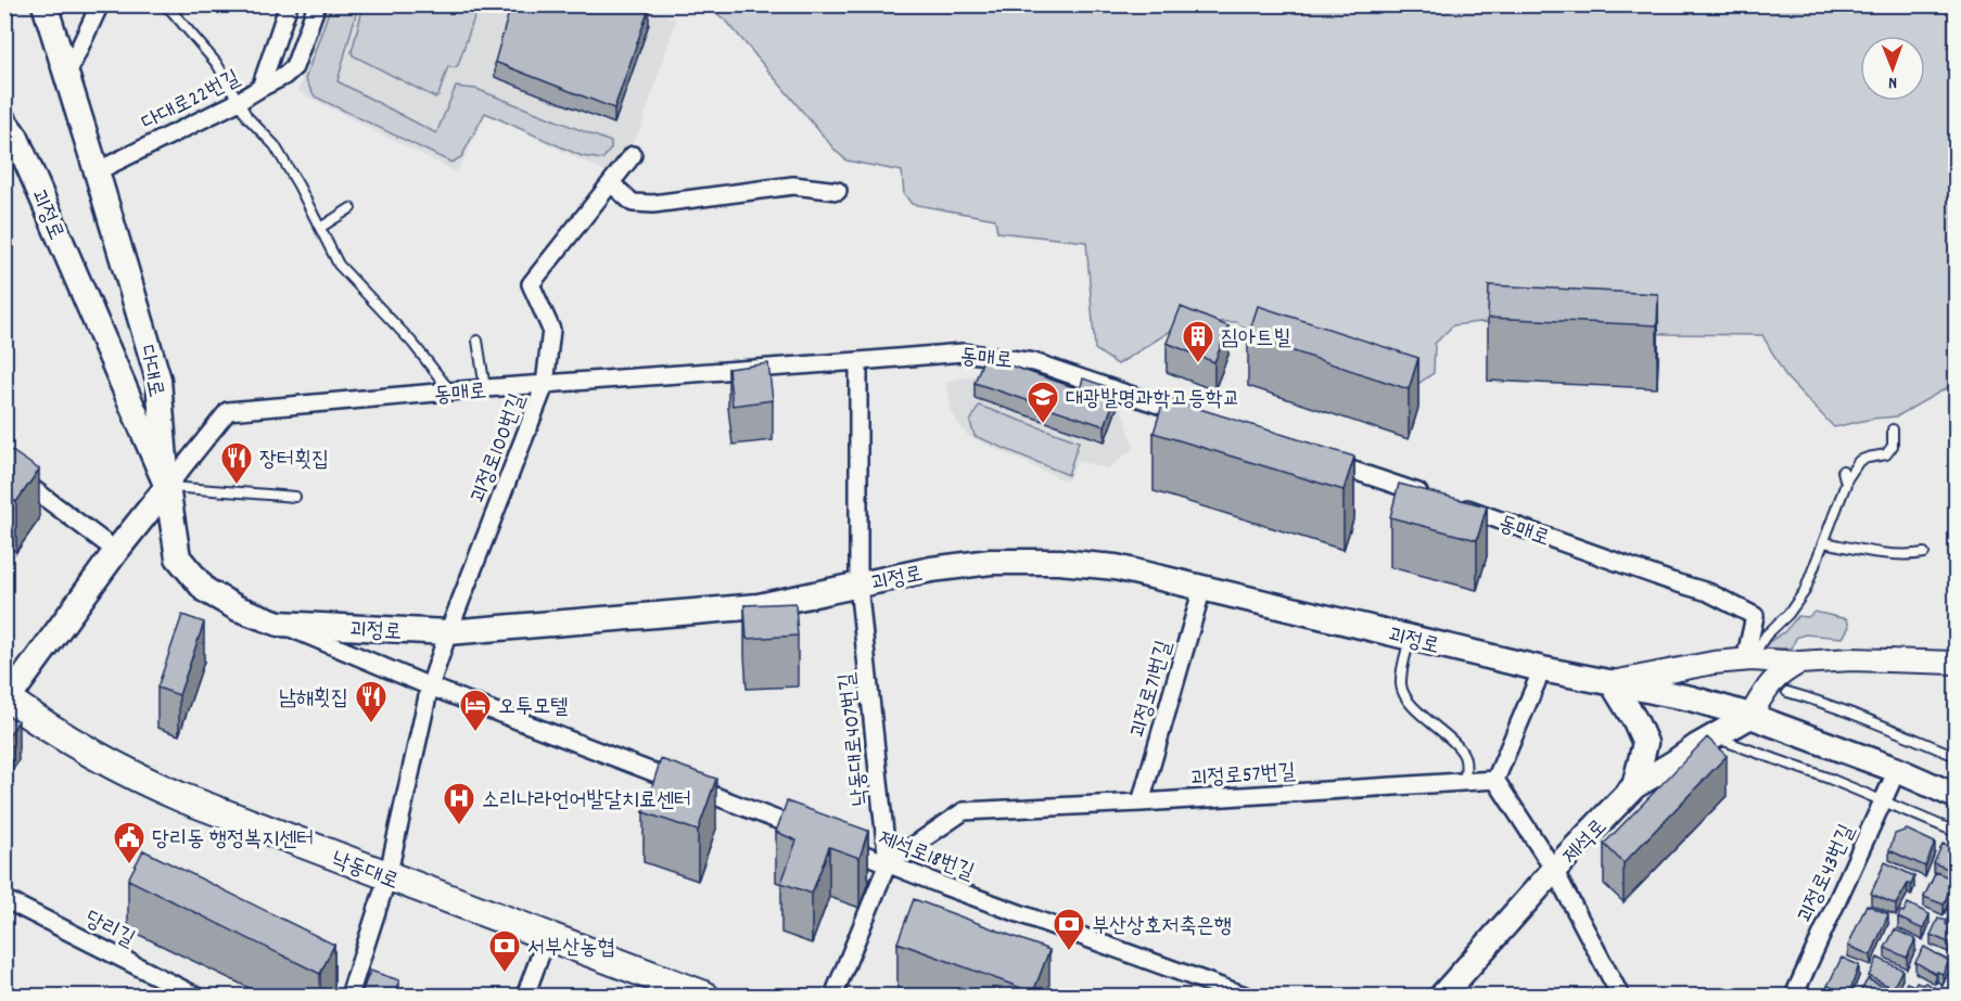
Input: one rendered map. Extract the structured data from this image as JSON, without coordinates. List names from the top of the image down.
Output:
{
  "streets": {
    "main road": [
      "괴정로",
      "다대로",
      "제석로",
      "낙동대로"
    ],
    "street": [
      "다대로22번길",
      "동매로",
      "괴정로100번길",
      "괴정로71번길",
      "낙동대로407번길",
      "괴정로57번길",
      "제석로18번길",
      "괴정로43번길",
      "당리길"
    ]
  },
  "crossings": [
    ["다대로22번길", "다대로"],
    ["괴정로", "동매로"],
    ["괴정로", "다대로"],
    ["괴정로", "괴정로100번길"],
    ["괴정로", "괴정로71번길"],
    ["괴정로", "낙동대로407번길"],
    ["괴정로", "제석로"],
    ["괴정로", "괴정로43번길"],
    ["동매로", "다대로"],
    ["동매로", "괴정로100번길"],
    ["괴정로71번길", "괴정로57번길"],
    ["낙동대로407번길", "괴정로57번길"],
    ["낙동대로407번길", "제석로18번길"],
    ["괴정로57번길", "제석로18번길"]
  ],
  "places": {
    "building": ["짐아트빌"],
    "school or university": ["대광발명과학고등학교"],
    "restaurant": ["장터횟집", "남해횟집"],
    "hotel": ["오투모텔"],
    "hospital": ["소리나라언어발달치료센터"],
    "public building": ["당리동 행정복지센터"],
    "bank": ["부산상호저축은행", "서부산농협"]
  },
  "north": "bottom"
}
